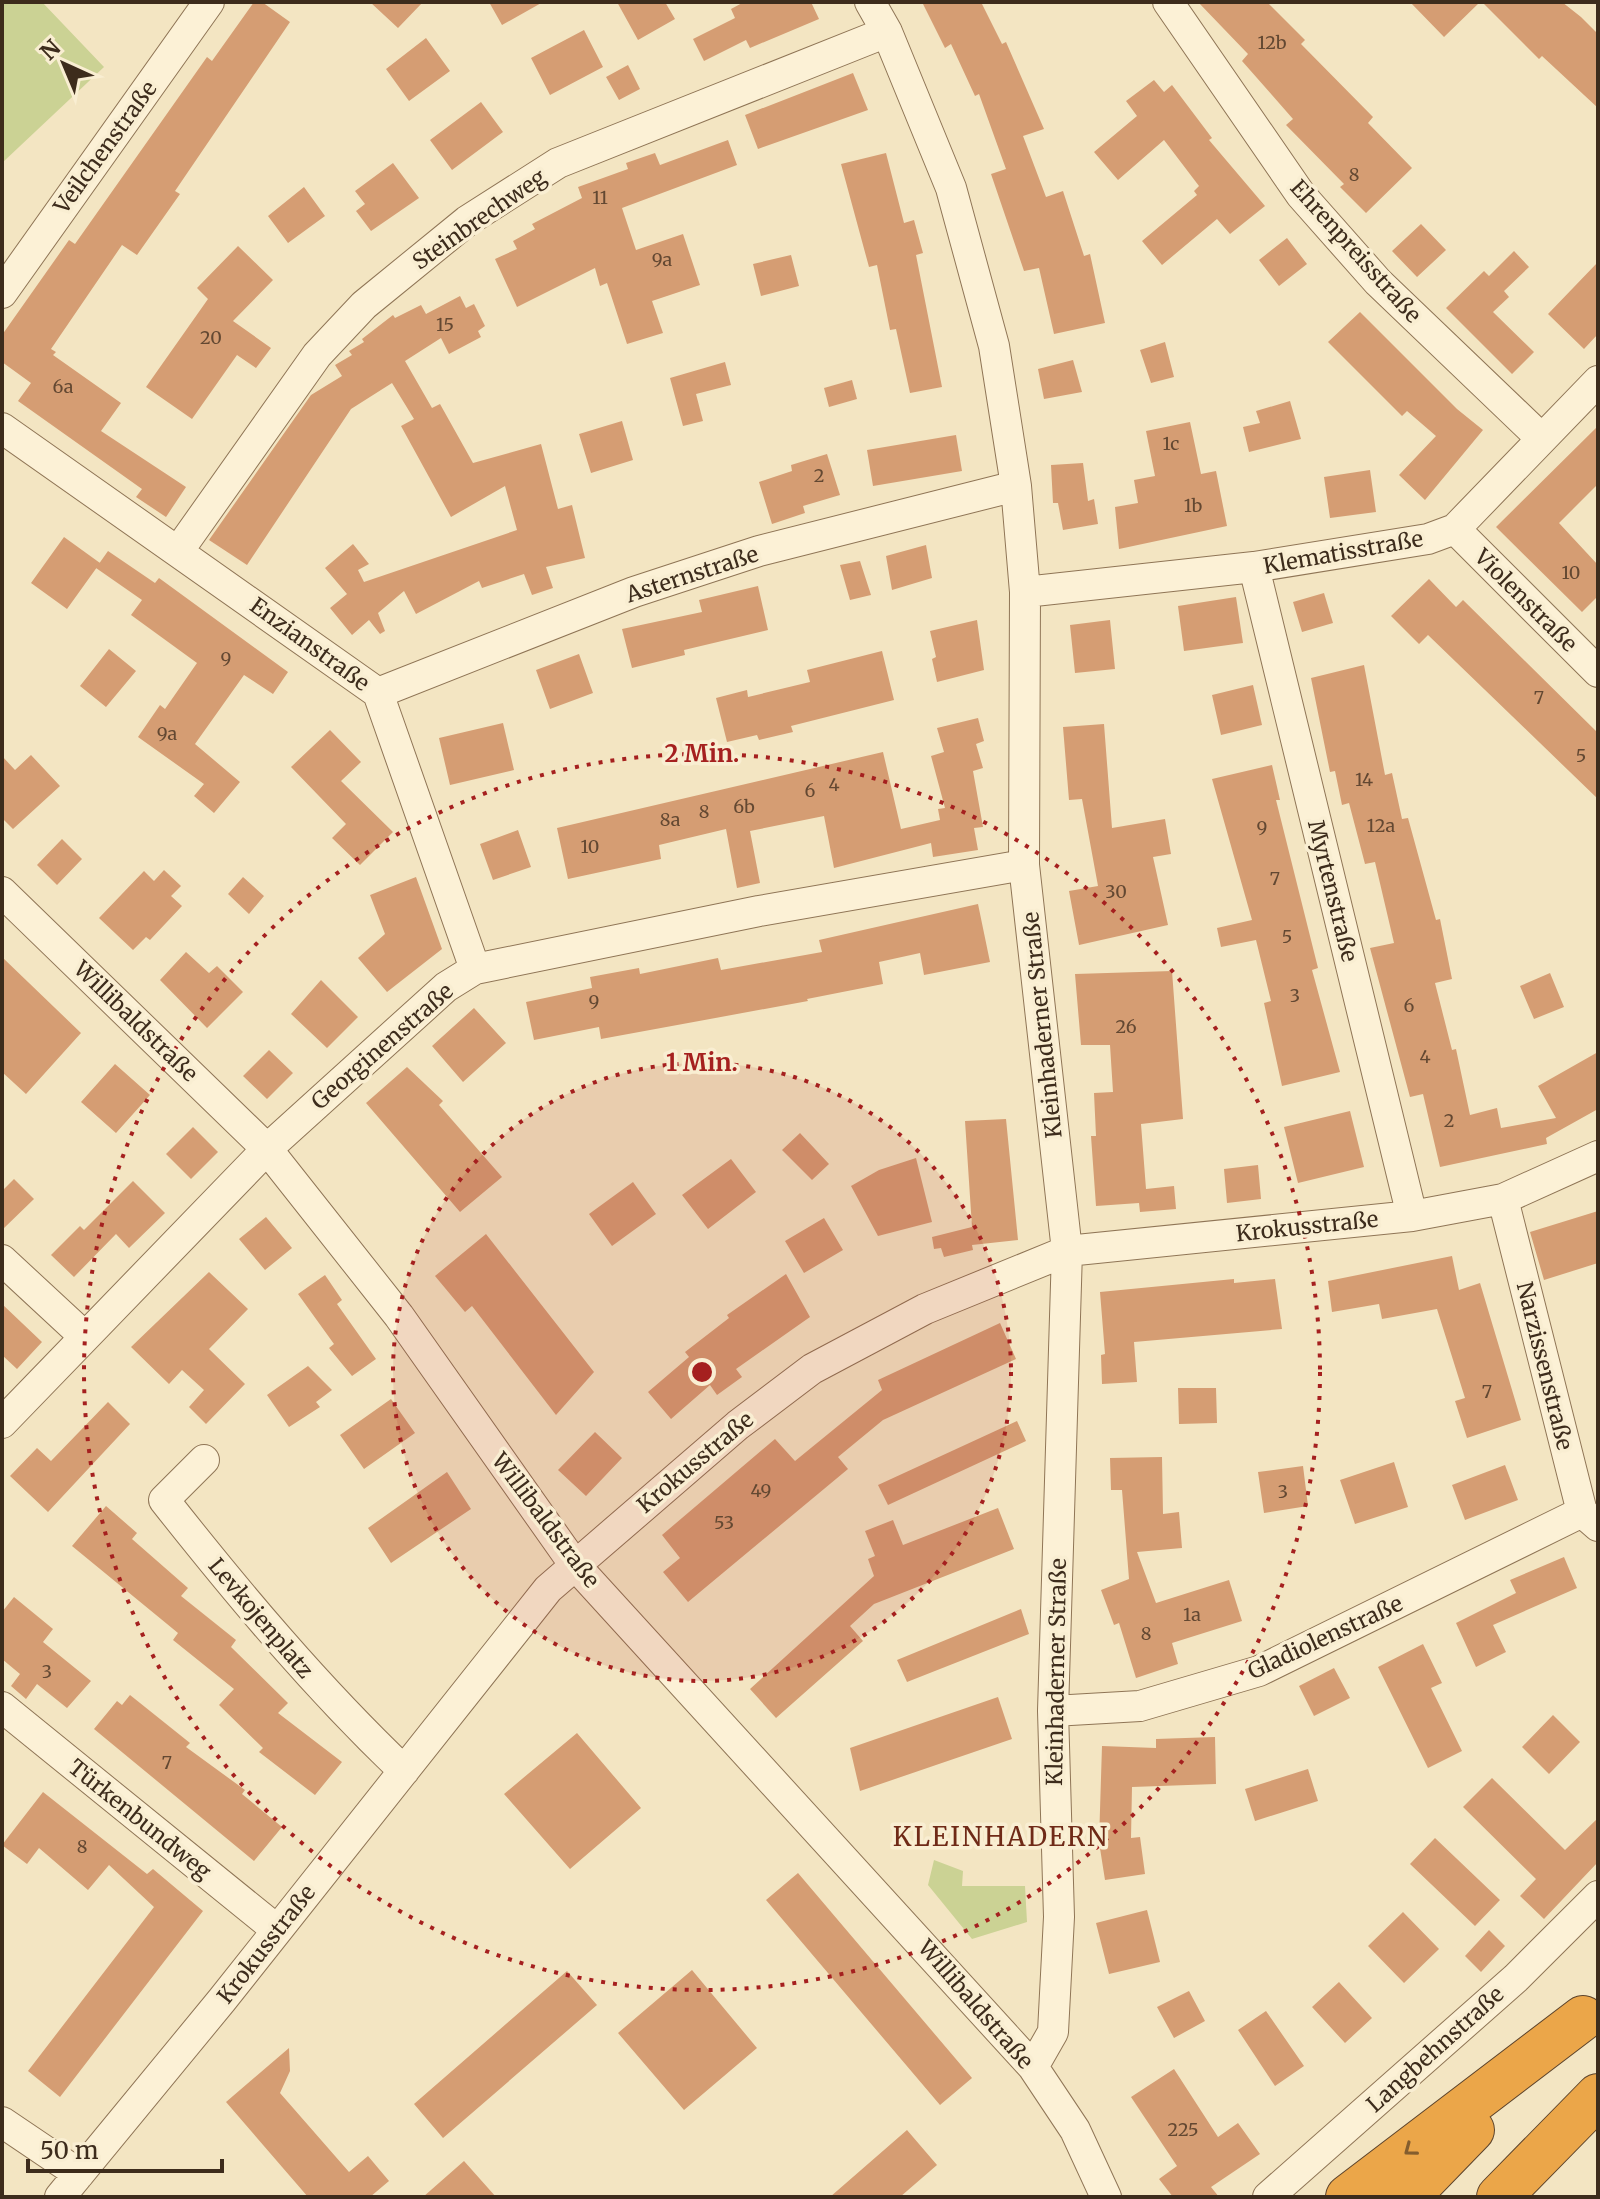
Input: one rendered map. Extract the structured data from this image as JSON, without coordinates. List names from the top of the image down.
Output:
{
  "streets": {
    "street": [
      "Veilchenstraße",
      "Steinbrechweg",
      "Ehrenpreisstraße",
      "Klematisstraße",
      "Asternstraße",
      "Violenstraße",
      "Enzianstraße",
      "Myrtenstraße",
      "Willibaldstraße",
      "Kleinhaderner Straße",
      "Georginenstraße",
      "Krokusstraße",
      "Narzissenstraße",
      "Levkojenplatz",
      "Gladiolenstraße",
      "Türkenbundweg",
      "Langbehnstraße"
    ]
  },
  "crossings": [
    ["Steinbrechweg", "Enzianstraße"],
    ["Steinbrechweg", "Kleinhaderner Straße"],
    ["Ehrenpreisstraße", "Klematisstraße"],
    ["Klematisstraße", "Violenstraße"],
    ["Klematisstraße", "Myrtenstraße"],
    ["Klematisstraße", "Kleinhaderner Straße"],
    ["Asternstraße", "Enzianstraße"],
    ["Asternstraße", "Kleinhaderner Straße"],
    ["Enzianstraße", "Georginenstraße"],
    ["Myrtenstraße", "Krokusstraße"],
    ["Willibaldstraße", "Kleinhaderner Straße"],
    ["Willibaldstraße", "Georginenstraße"],
    ["Willibaldstraße", "Krokusstraße"],
    ["Kleinhaderner Straße", "Georginenstraße"],
    ["Kleinhaderner Straße", "Krokusstraße"],
    ["Kleinhaderner Straße", "Gladiolenstraße"],
    ["Krokusstraße", "Narzissenstraße"],
    ["Krokusstraße", "Levkojenplatz"],
    ["Krokusstraße", "Türkenbundweg"],
    ["Narzissenstraße", "Gladiolenstraße"]
  ],
  "districts": ["KLEINHADERN"],
  "house_numbers": [
    "12b",
    "8",
    "11",
    "9a",
    "15",
    "20",
    "6a",
    "1c",
    "2",
    "1b",
    "10",
    "9",
    "7",
    "9a",
    "5",
    "14",
    "4",
    "6",
    "6b",
    "8",
    "8a",
    "12a",
    "9",
    "10",
    "7",
    "30",
    "5",
    "3",
    "9",
    "6",
    "26",
    "4",
    "2",
    "7",
    "49",
    "3",
    "53",
    "1a",
    "8",
    "3",
    "7",
    "8",
    "225"
  ],
  "scale_bar": "50 m",
  "north": "top left",
  "rings": ["2 Min.", "1 Min."]
}
